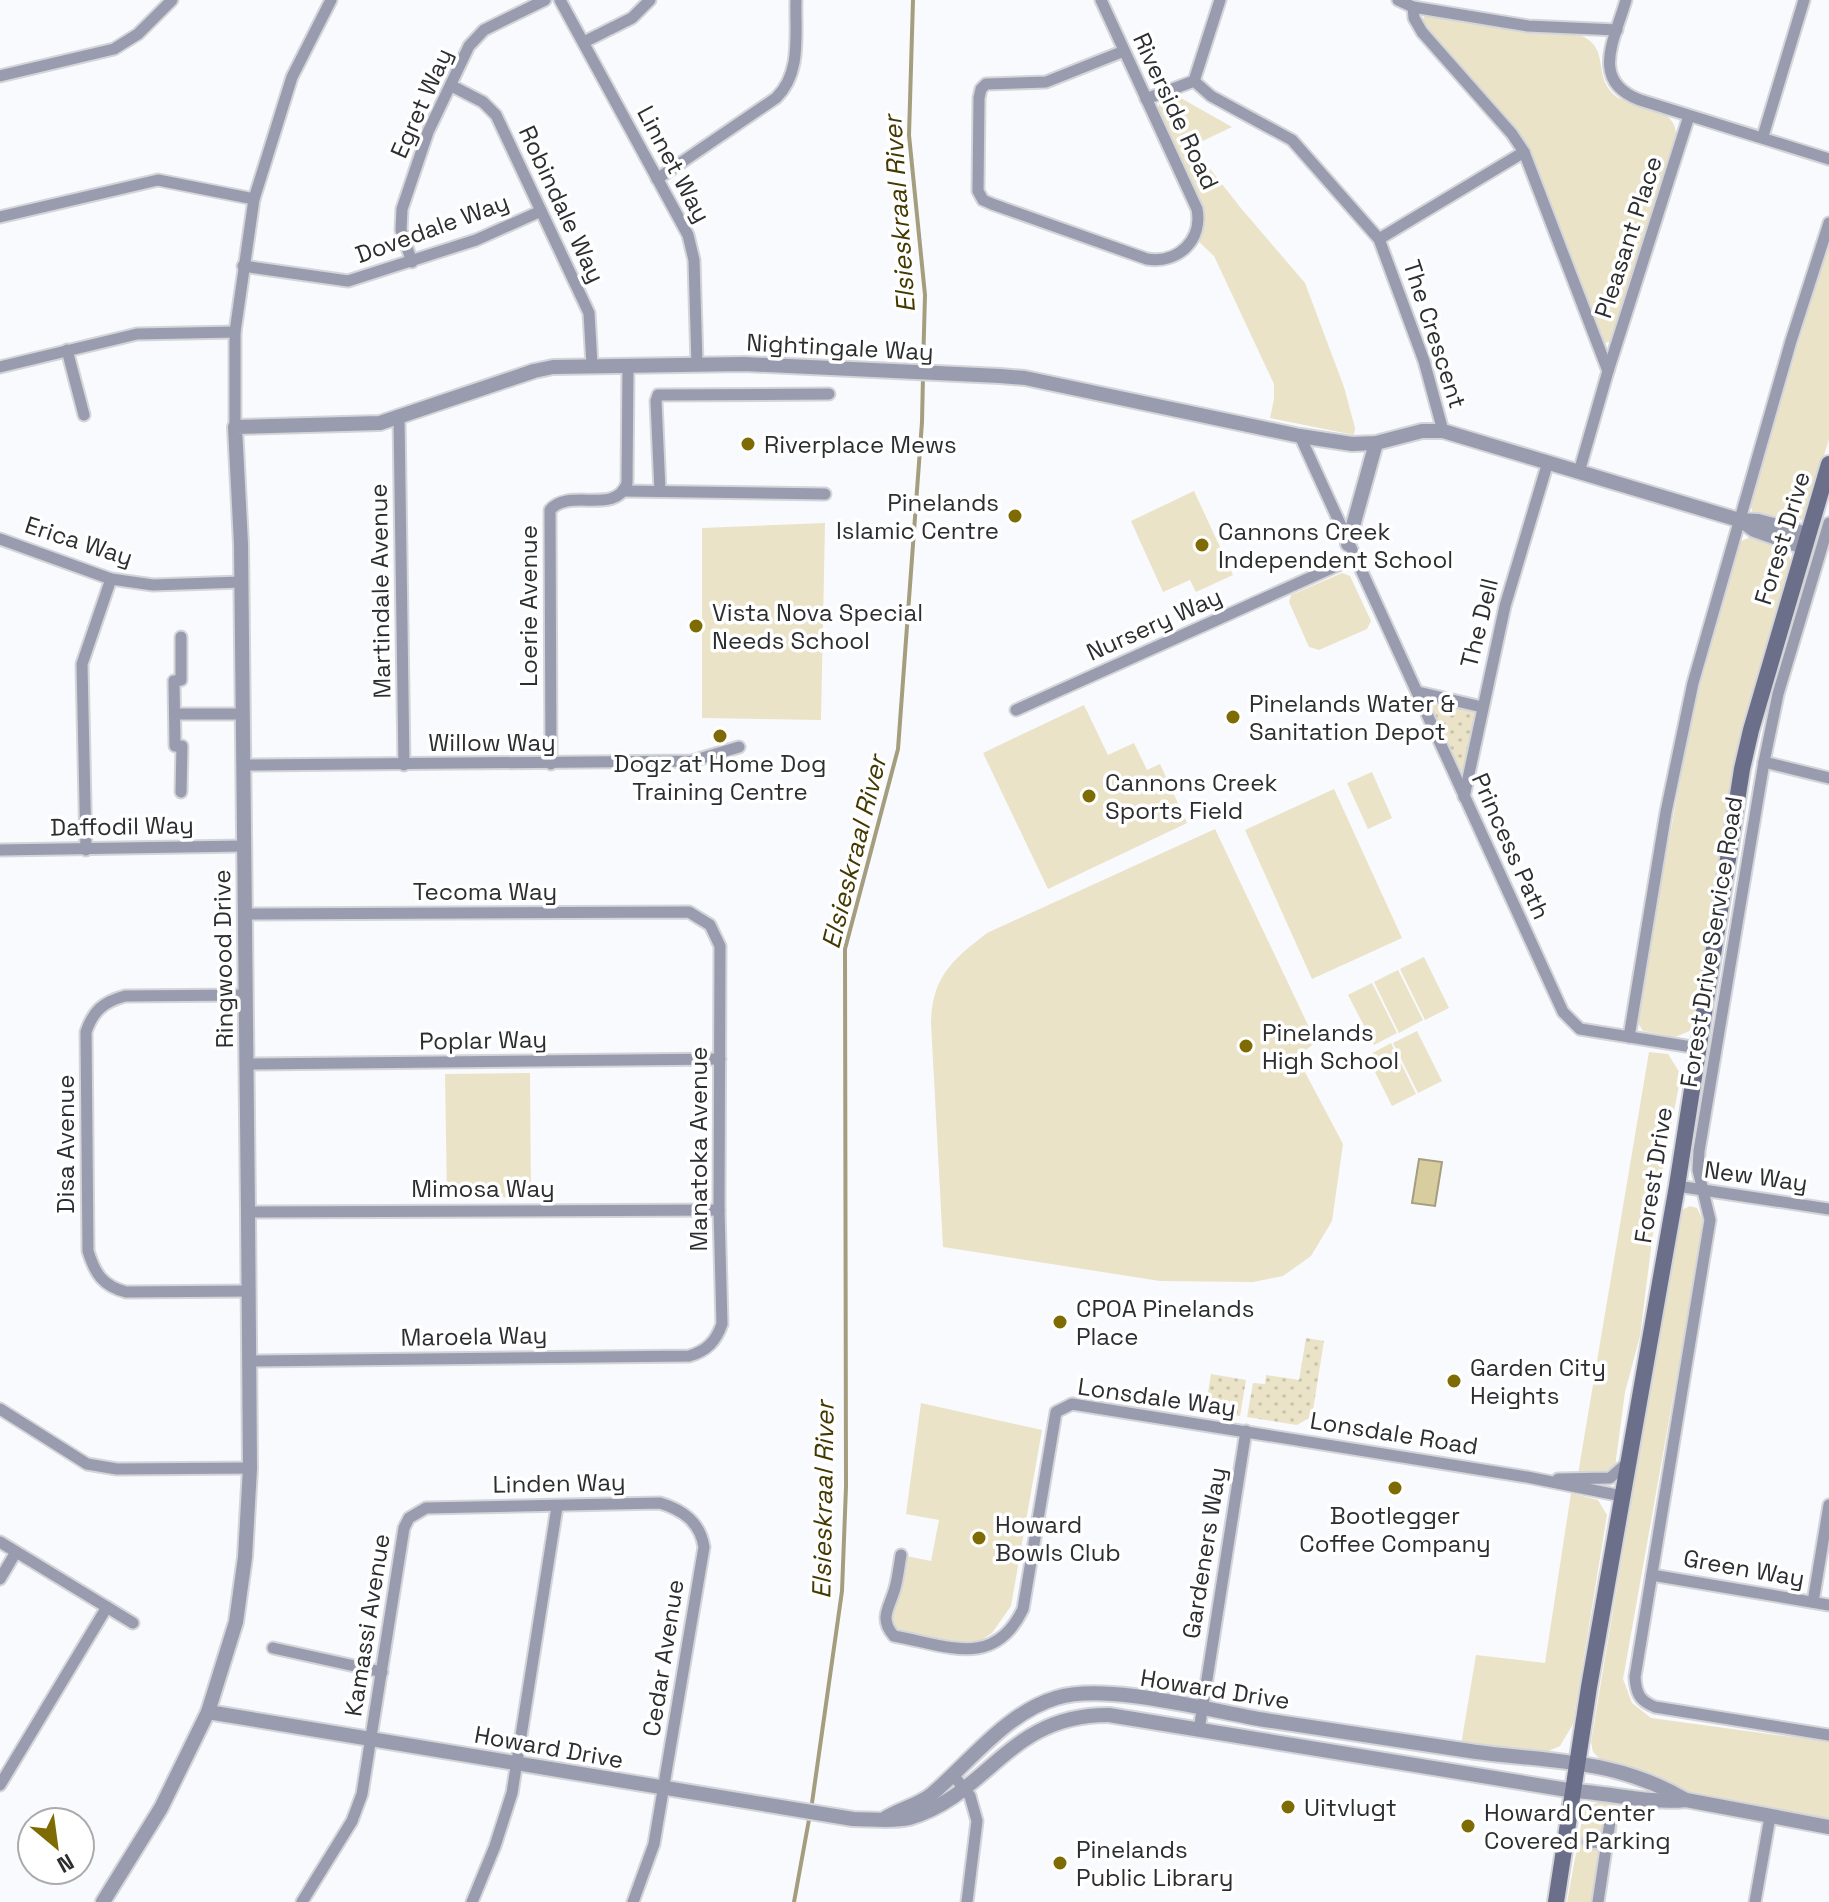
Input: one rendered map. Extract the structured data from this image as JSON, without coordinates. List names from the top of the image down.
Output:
{
  "streets": {
    "main road": ["Forest Drive"],
    "street": [
      "Egret Way",
      "Riverside Road",
      "Linnet Way",
      "Robindale Way",
      "Dovedale Way",
      "Pleasant Place",
      "The Crescent",
      "Nightingale Way",
      "Erica Way",
      "Martindale Avenue",
      "Loerie Avenue",
      "The Dell",
      "Nursery Way",
      "Willow Way",
      "Daffodil Way",
      "Princess Path",
      "Tecoma Way",
      "Forest Drive Service Road",
      "Ringwood Drive",
      "Poplar Way",
      "Disa Avenue",
      "Manatoka Avenue",
      "New Way",
      "Mimosa Way",
      "Maroela Way",
      "Lonsdale Way",
      "Lonsdale Road",
      "Linden Way",
      "Gardeners Way",
      "Green Way",
      "Kamassi Avenue",
      "Cedar Avenue",
      "Howard Drive"
    ]
  },
  "crossings": [
    ["Egret Way", "Robindale Way"],
    ["Egret Way", "Dovedale Way"],
    ["Linnet Way", "Nightingale Way"],
    ["Robindale Way", "Dovedale Way"],
    ["Robindale Way", "Nightingale Way"],
    ["Dovedale Way", "Ringwood Drive"],
    ["Pleasant Place", "The Crescent"],
    ["The Crescent", "Nightingale Way"],
    ["The Crescent", "Forest Drive"],
    ["The Crescent", "The Dell"],
    ["Nightingale Way", "Martindale Avenue"],
    ["Nightingale Way", "Princess Path"],
    ["Nightingale Way", "Ringwood Drive"],
    ["Forest Drive", "Princess Path"],
    ["Forest Drive", "New Way"],
    ["Forest Drive", "Lonsdale Road"],
    ["Forest Drive", "Howard Drive"],
    ["Erica Way", "Ringwood Drive"],
    ["Martindale Avenue", "Willow Way"],
    ["Loerie Avenue", "Willow Way"],
    ["The Dell", "Princess Path"],
    ["Nursery Way", "Princess Path"],
    ["Willow Way", "Ringwood Drive"],
    ["Daffodil Way", "Ringwood Drive"],
    ["Tecoma Way", "Ringwood Drive"],
    ["Tecoma Way", "Manatoka Avenue"],
    ["Forest Drive Service Road", "New Way"],
    ["Forest Drive Service Road", "Green Way"],
    ["Ringwood Drive", "Poplar Way"],
    ["Ringwood Drive", "Disa Avenue"],
    ["Ringwood Drive", "Mimosa Way"],
    ["Ringwood Drive", "Maroela Way"],
    ["Ringwood Drive", "Howard Drive"],
    ["Poplar Way", "Manatoka Avenue"],
    ["Manatoka Avenue", "Mimosa Way"],
    ["Manatoka Avenue", "Maroela Way"],
    ["Lonsdale Way", "Lonsdale Road"],
    ["Lonsdale Way", "Gardeners Way"],
    ["Lonsdale Road", "Gardeners Way"],
    ["Linden Way", "Kamassi Avenue"],
    ["Linden Way", "Cedar Avenue"],
    ["Gardeners Way", "Howard Drive"],
    ["Kamassi Avenue", "Howard Drive"],
    ["Cedar Avenue", "Howard Drive"]
  ],
  "water": ["Elsieskraal River"],
  "places": [
    "Riverplace Mews",
    "Pinelands Islamic Centre",
    "Cannons Creek Independent School",
    "Vista Nova Special Needs School",
    "Pinelands Water & Sanitation Depot",
    "Dogz at Home Dog Training Centre",
    "Cannons Creek Sports Field",
    "Pinelands High School",
    "CPOA Pinelands Place",
    "Garden City Heights",
    "Bootlegger Coffee Company",
    "Howard Bowls Club",
    "Uitvlugt",
    "Howard Center Covered Parking",
    "Pinelands Public Library"
  ],
  "north": "bottom right"
}
